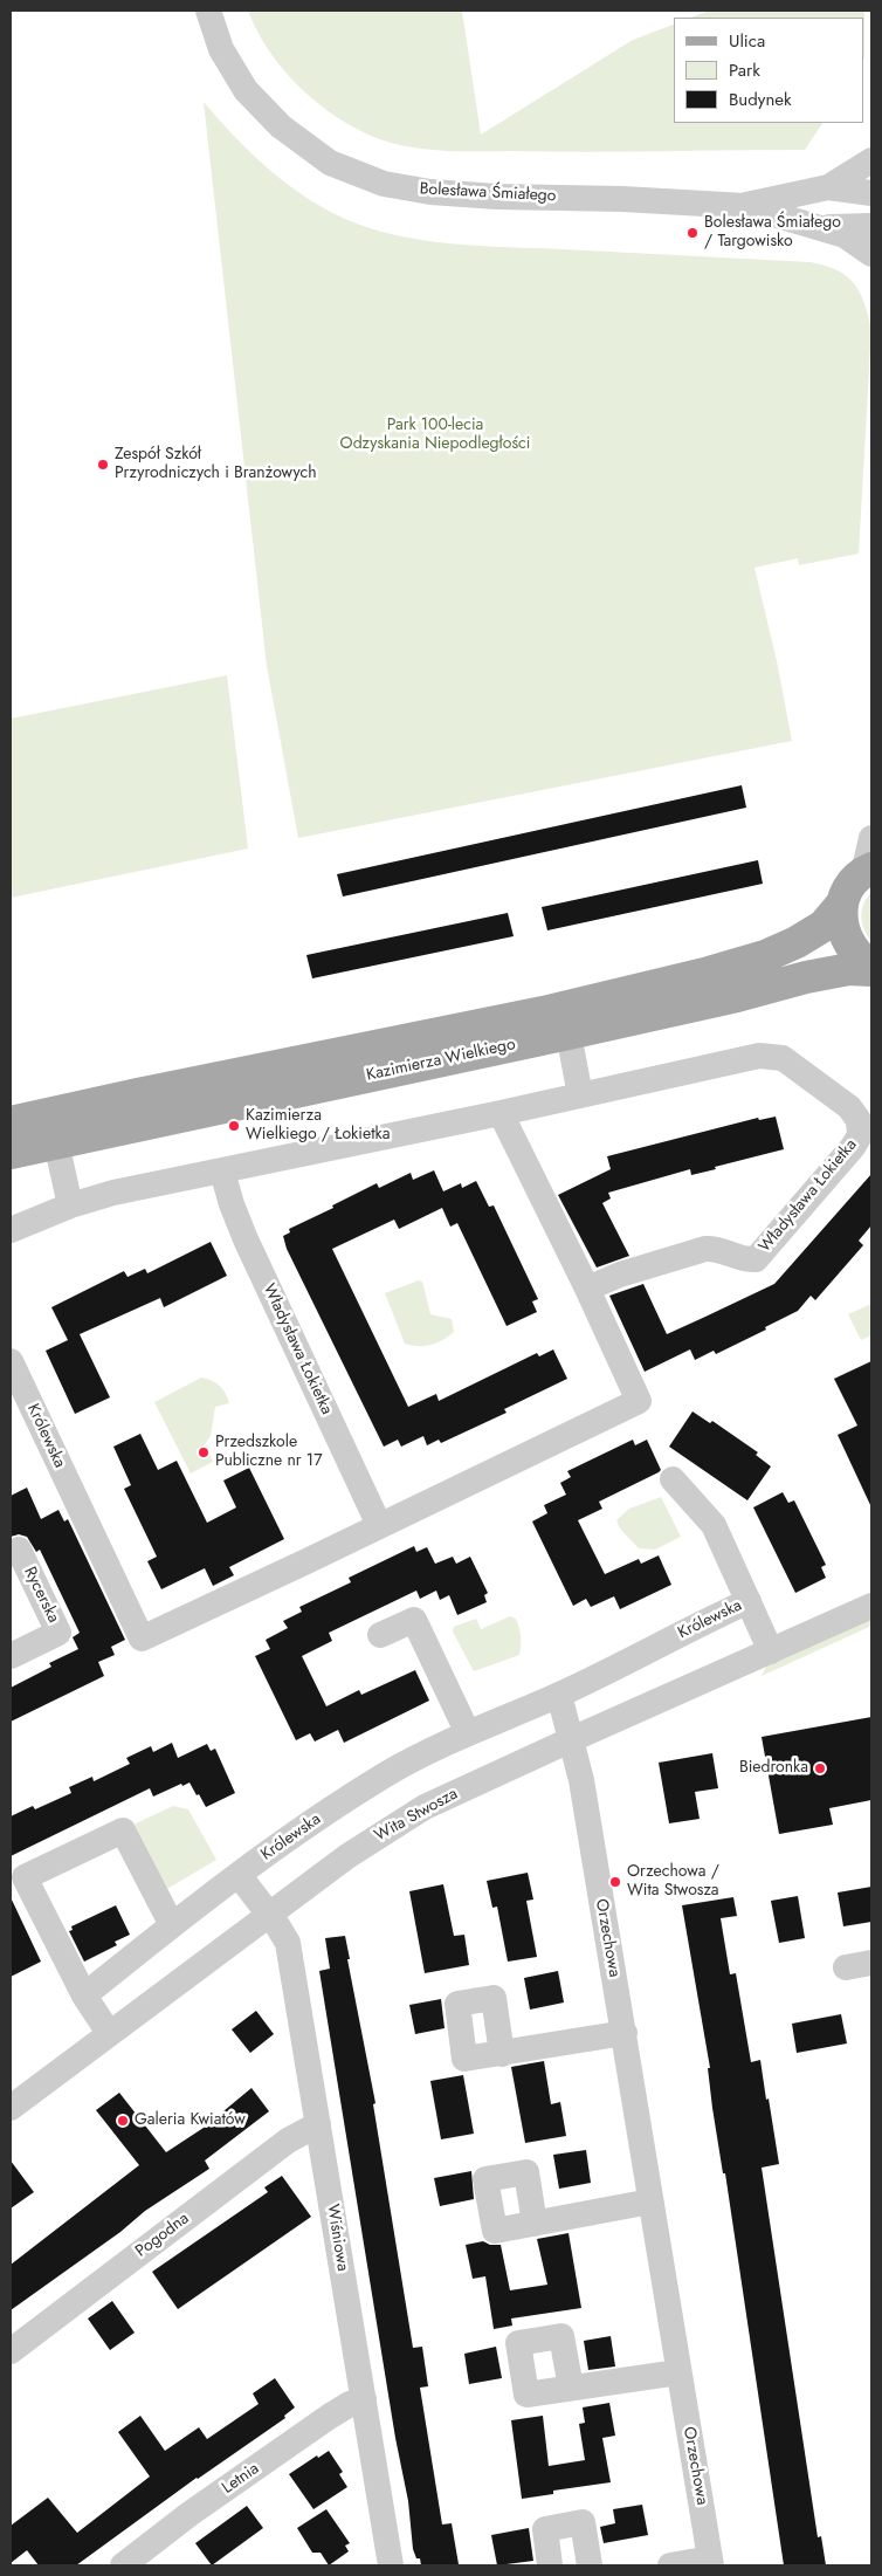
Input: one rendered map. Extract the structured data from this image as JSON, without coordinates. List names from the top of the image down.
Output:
{
  "streets": {
    "main road": ["Kazimierza Wielkiego"],
    "street": [
      "Bolesława Śmiałego",
      "Władysława Łokietka",
      "Królewska",
      "Rycerska",
      "Wita Stwosza",
      "Orzechowa",
      "Pogodna",
      "Wiśniowa",
      "Letnia"
    ]
  },
  "crossings": [
    ["Władysława Łokietka", "Królewska"],
    ["Królewska", "Wita Stwosza"],
    ["Królewska", "Wiśniowa"],
    ["Wita Stwosza", "Orzechowa"],
    ["Wita Stwosza", "Wiśniowa"],
    ["Pogodna", "Wiśniowa"],
    ["Wiśniowa", "Letnia"]
  ],
  "parks": ["Park 100-lecia Odzyskania Niepodległości"],
  "places": [
    "Bolesława Śmiałego / Targowisko",
    "Zespół Szkół Przyrodniczych i Branżowych",
    "Kazimierza Wielkiego / Łokietka",
    "Przedszkole Publiczne nr 17",
    "Biedronka",
    "Orzechowa / Wita Stwosza",
    "Galeria Kwiatów"
  ],
  "legend": ["Ulica", "Park", "Budynek"]
}
